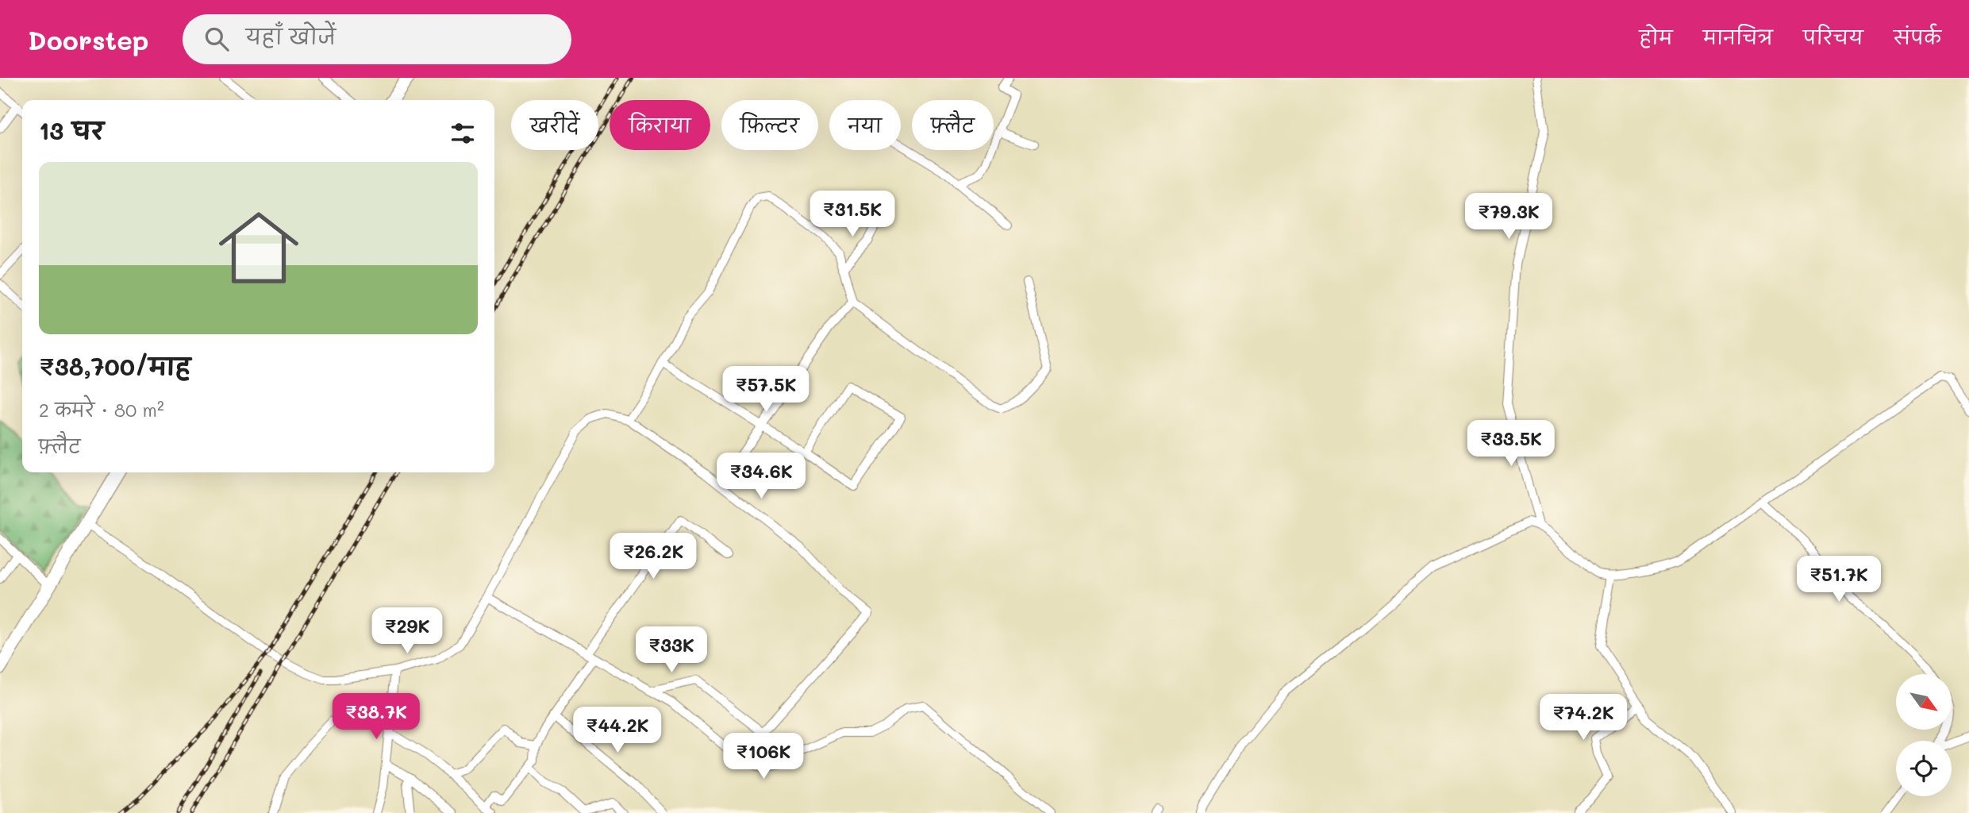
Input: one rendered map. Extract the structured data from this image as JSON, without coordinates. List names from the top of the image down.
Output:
{
  "north": "bottom right",
  "page": {
    "header": "Doorstep",
    "search": "यहाँ खोजें",
    "nav": [
      "होम",
      "मानचित्र",
      "परिचय",
      "संपर्क"
    ],
    "chip": [
      "खरीदें",
      "किराया",
      "फ़िल्टर",
      "नया",
      "फ़्लैट"
    ],
    "heading": "13 घर",
    "list": [
      {
        "name": "₹38,700/माह",
        "note": "2 कमरे · 80 m² · फ़्लैट"
      }
    ],
    "price": [
      "₹31.5K",
      "₹79.3K",
      "₹57.5K",
      "₹33.5K",
      "₹34.6K",
      "₹26.2K",
      "₹51.7K",
      "₹29K",
      "₹33K",
      "₹38.7K",
      "₹74.2K",
      "₹44.2K",
      "₹106K"
    ]
  }
}
